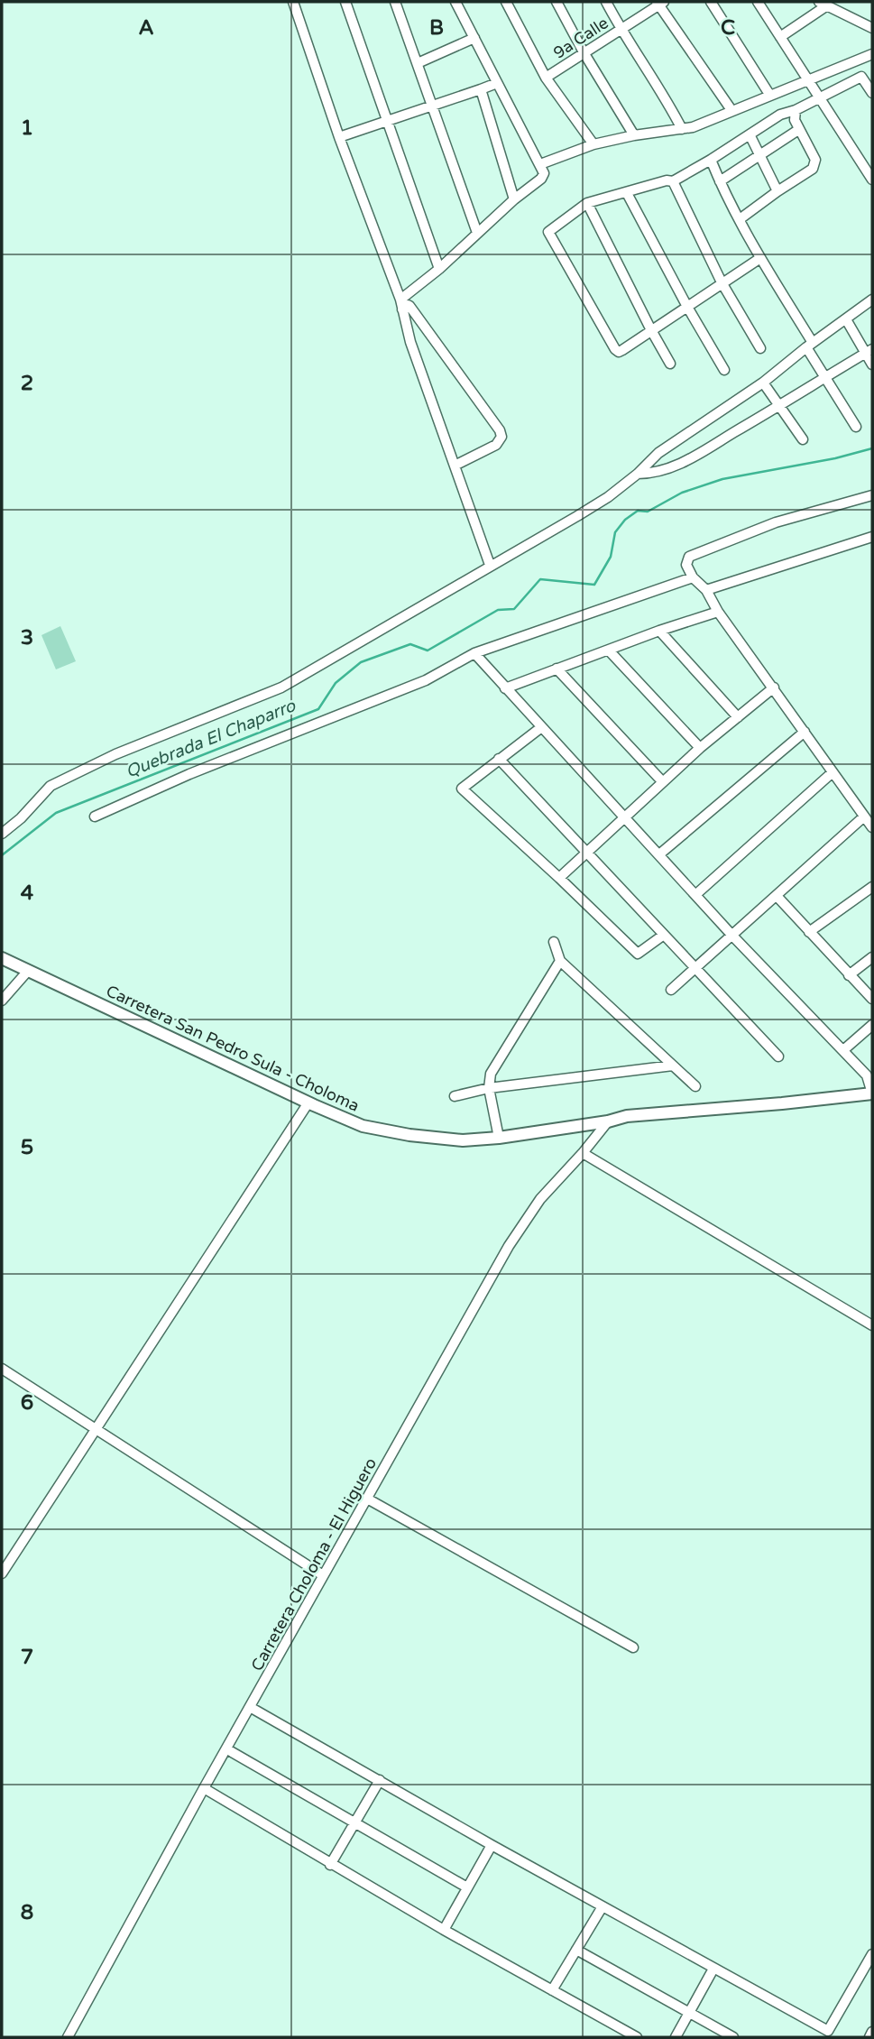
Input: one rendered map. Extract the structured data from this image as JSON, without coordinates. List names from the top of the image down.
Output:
{
  "streets": {
    "main road": ["Carretera San Pedro Sula - Choloma"],
    "street": ["9a Calle", "Carretera Choloma - El Higuero"]
  },
  "crossings": [
    ["Carretera San Pedro Sula - Choloma", "Carretera Choloma - El Higuero"]
  ],
  "water": ["Quebrada El Chaparro"],
  "grid": {
    "columns": ["A", "B", "C"],
    "rows": [
      "1",
      "2",
      "3",
      "4",
      "5",
      "6",
      "7",
      "8"
    ]
  }
}
